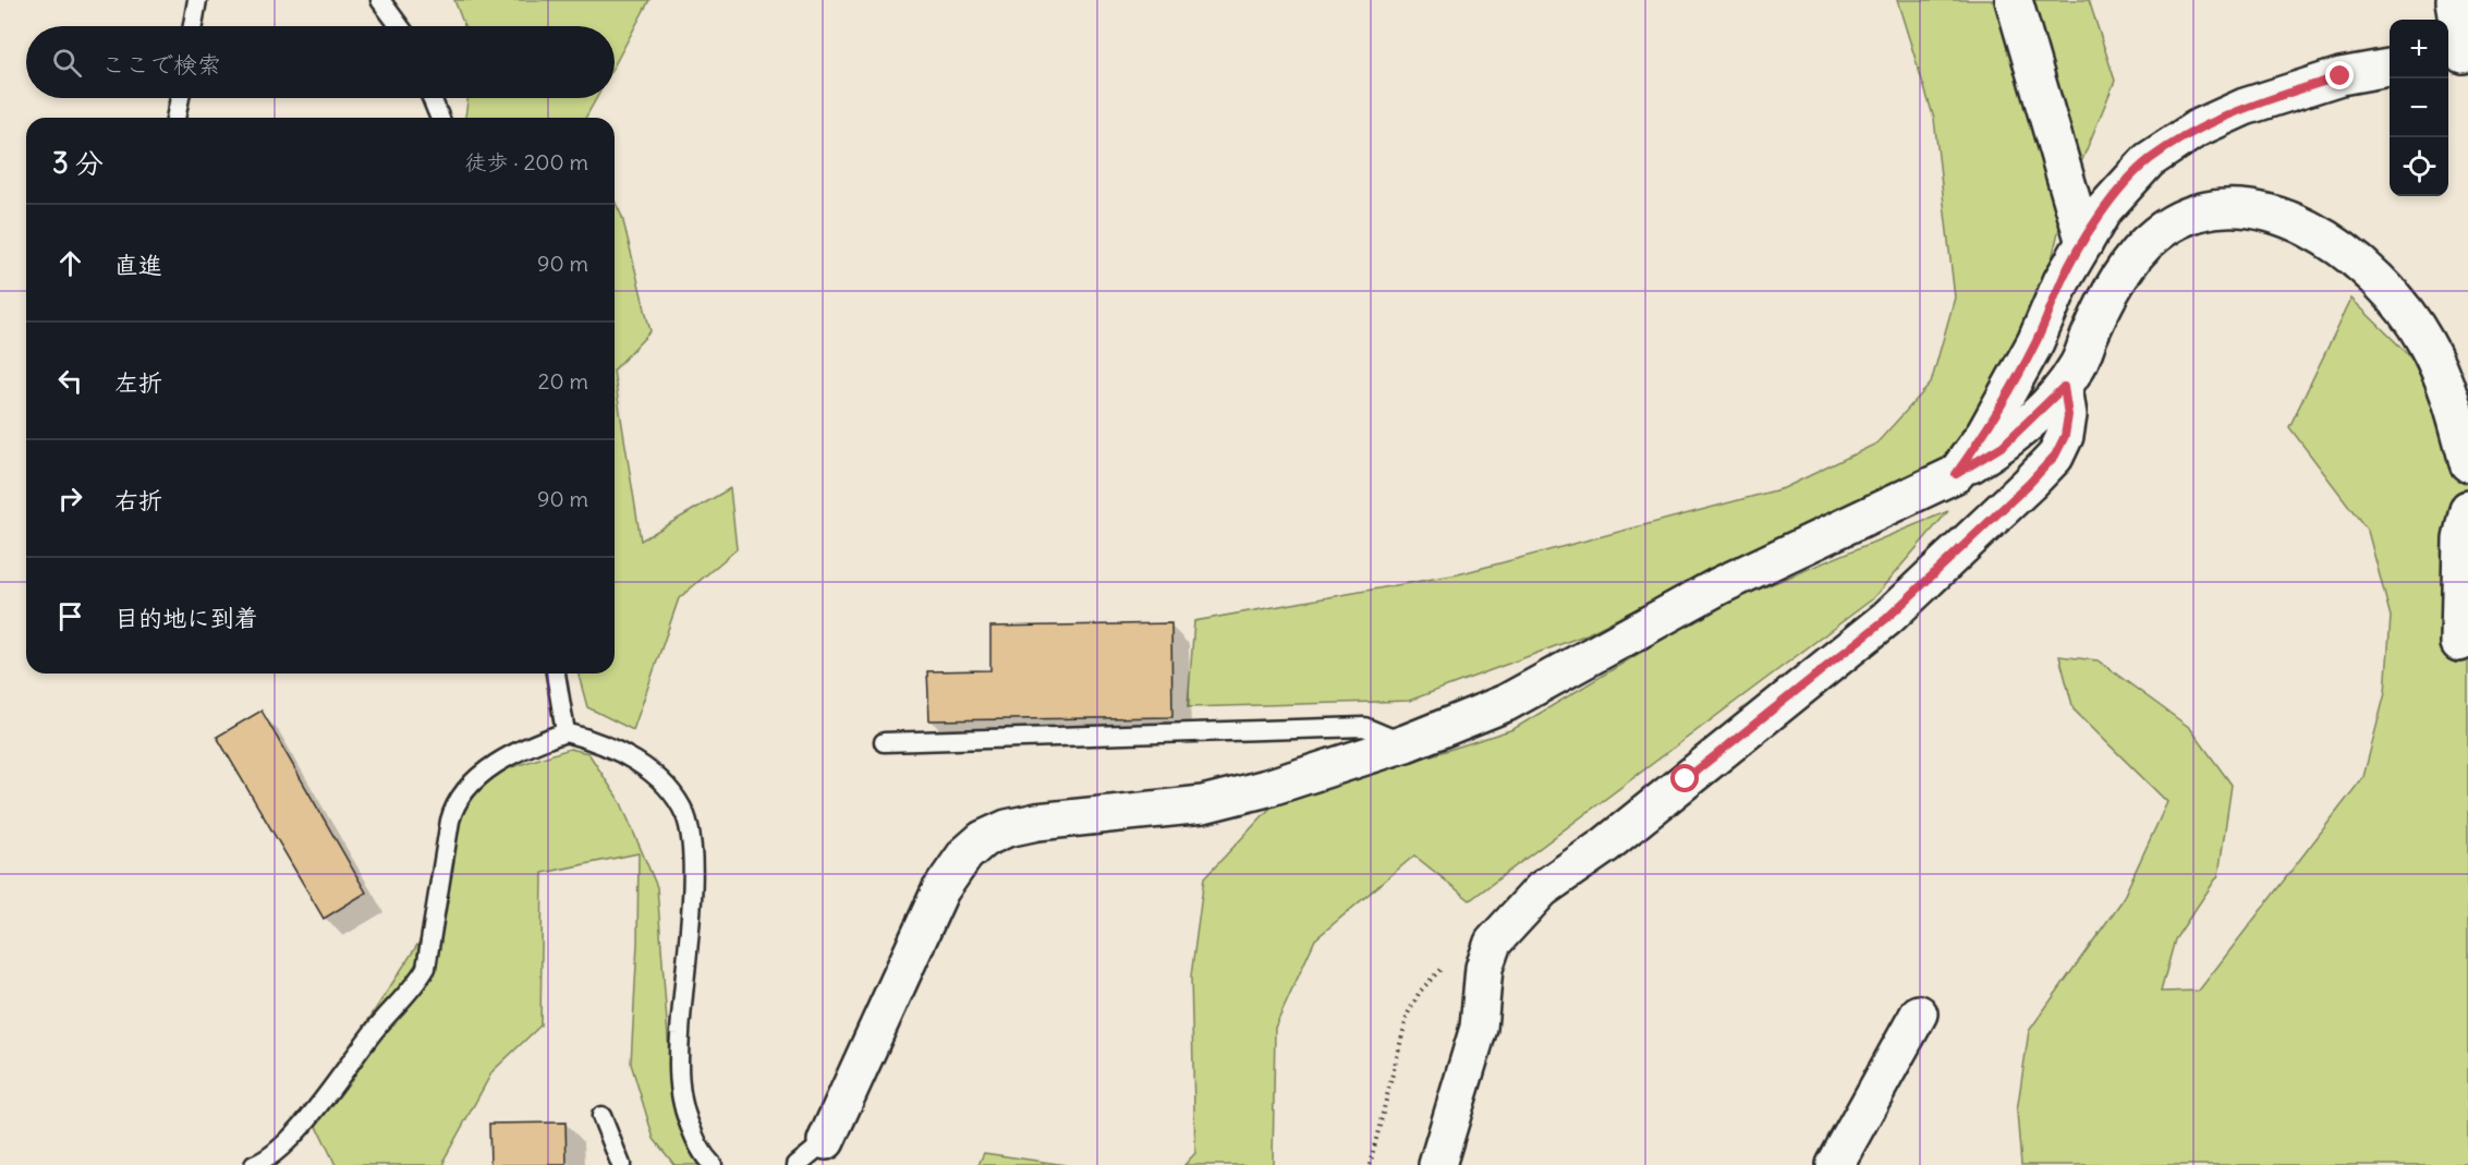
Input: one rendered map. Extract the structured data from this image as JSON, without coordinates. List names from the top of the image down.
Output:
{
  "page": {
    "map_buttons": ["+", "−"],
    "search": "ここで検索",
    "heading": ["3 分", "徒歩 · 200 m"],
    "list": [
      ["直進", "90 m"],
      ["左折", "20 m"],
      ["右折", "90 m"],
      "目的地に到着"
    ]
  }
}
